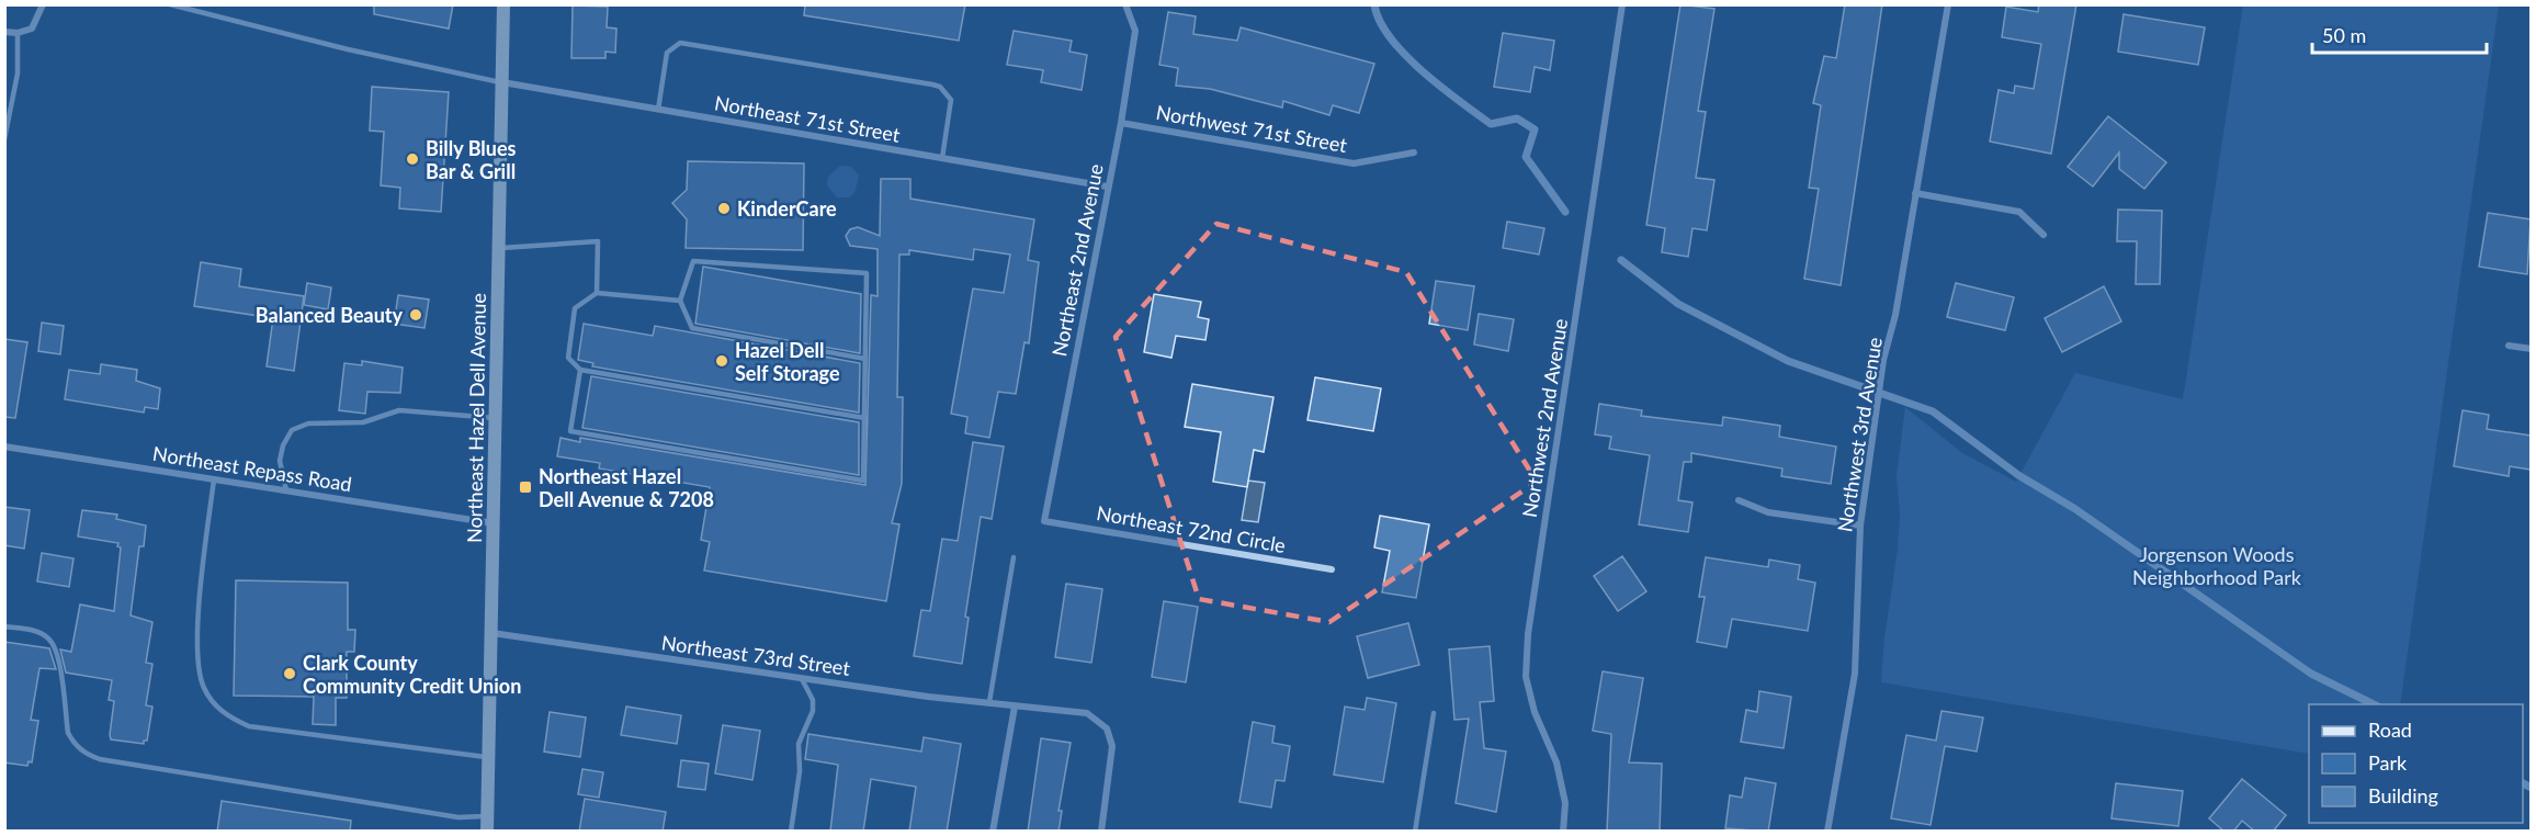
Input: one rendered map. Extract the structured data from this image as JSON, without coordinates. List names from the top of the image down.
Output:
{
  "streets": {
    "main road": ["Northeast Hazel Dell Avenue"],
    "street": [
      "Northeast 71st Street",
      "Northwest 71st Street",
      "Northeast 2nd Avenue",
      "Northwest 2nd Avenue",
      "Northwest 3rd Avenue",
      "Northeast Repass Road",
      "Northeast 72nd Circle",
      "Northeast 73rd Street"
    ]
  },
  "crossings": [
    ["Northeast 71st Street", "Northeast 2nd Avenue"],
    ["Northeast 71st Street", "Northeast Hazel Dell Avenue"],
    ["Northwest 71st Street", "Northeast 2nd Avenue"],
    ["Northeast 2nd Avenue", "Northeast 72nd Circle"],
    ["Northeast Hazel Dell Avenue", "Northeast Repass Road"],
    ["Northeast Hazel Dell Avenue", "Northeast 73rd Street"]
  ],
  "parks": ["Jorgenson Woods Neighborhood Park"],
  "places": {
    "other": [
      "Billy Blues Bar & Grill",
      "KinderCare",
      "Balanced Beauty",
      "Hazel Dell Self Storage",
      "Clark County Community Credit Union"
    ],
    "transit": ["Northeast Hazel Dell Avenue & 7208"]
  },
  "legend": ["Road", "Park", "Building"],
  "scale_bar": "50 m"
}
